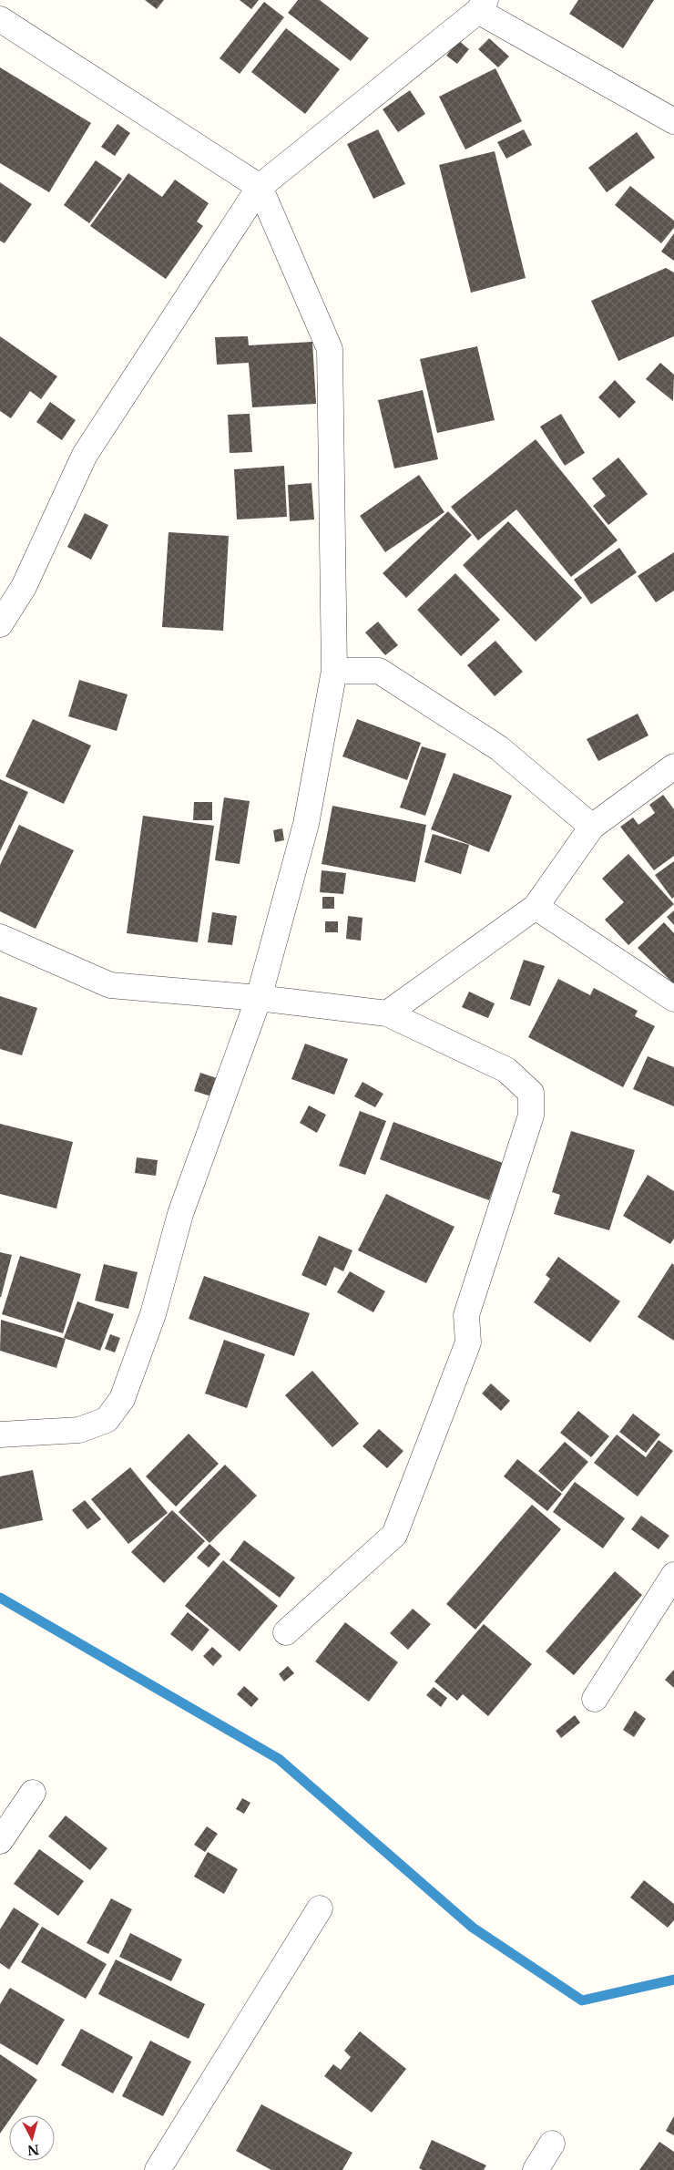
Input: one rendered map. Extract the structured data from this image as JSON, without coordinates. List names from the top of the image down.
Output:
{
  "north": "bottom"
}
